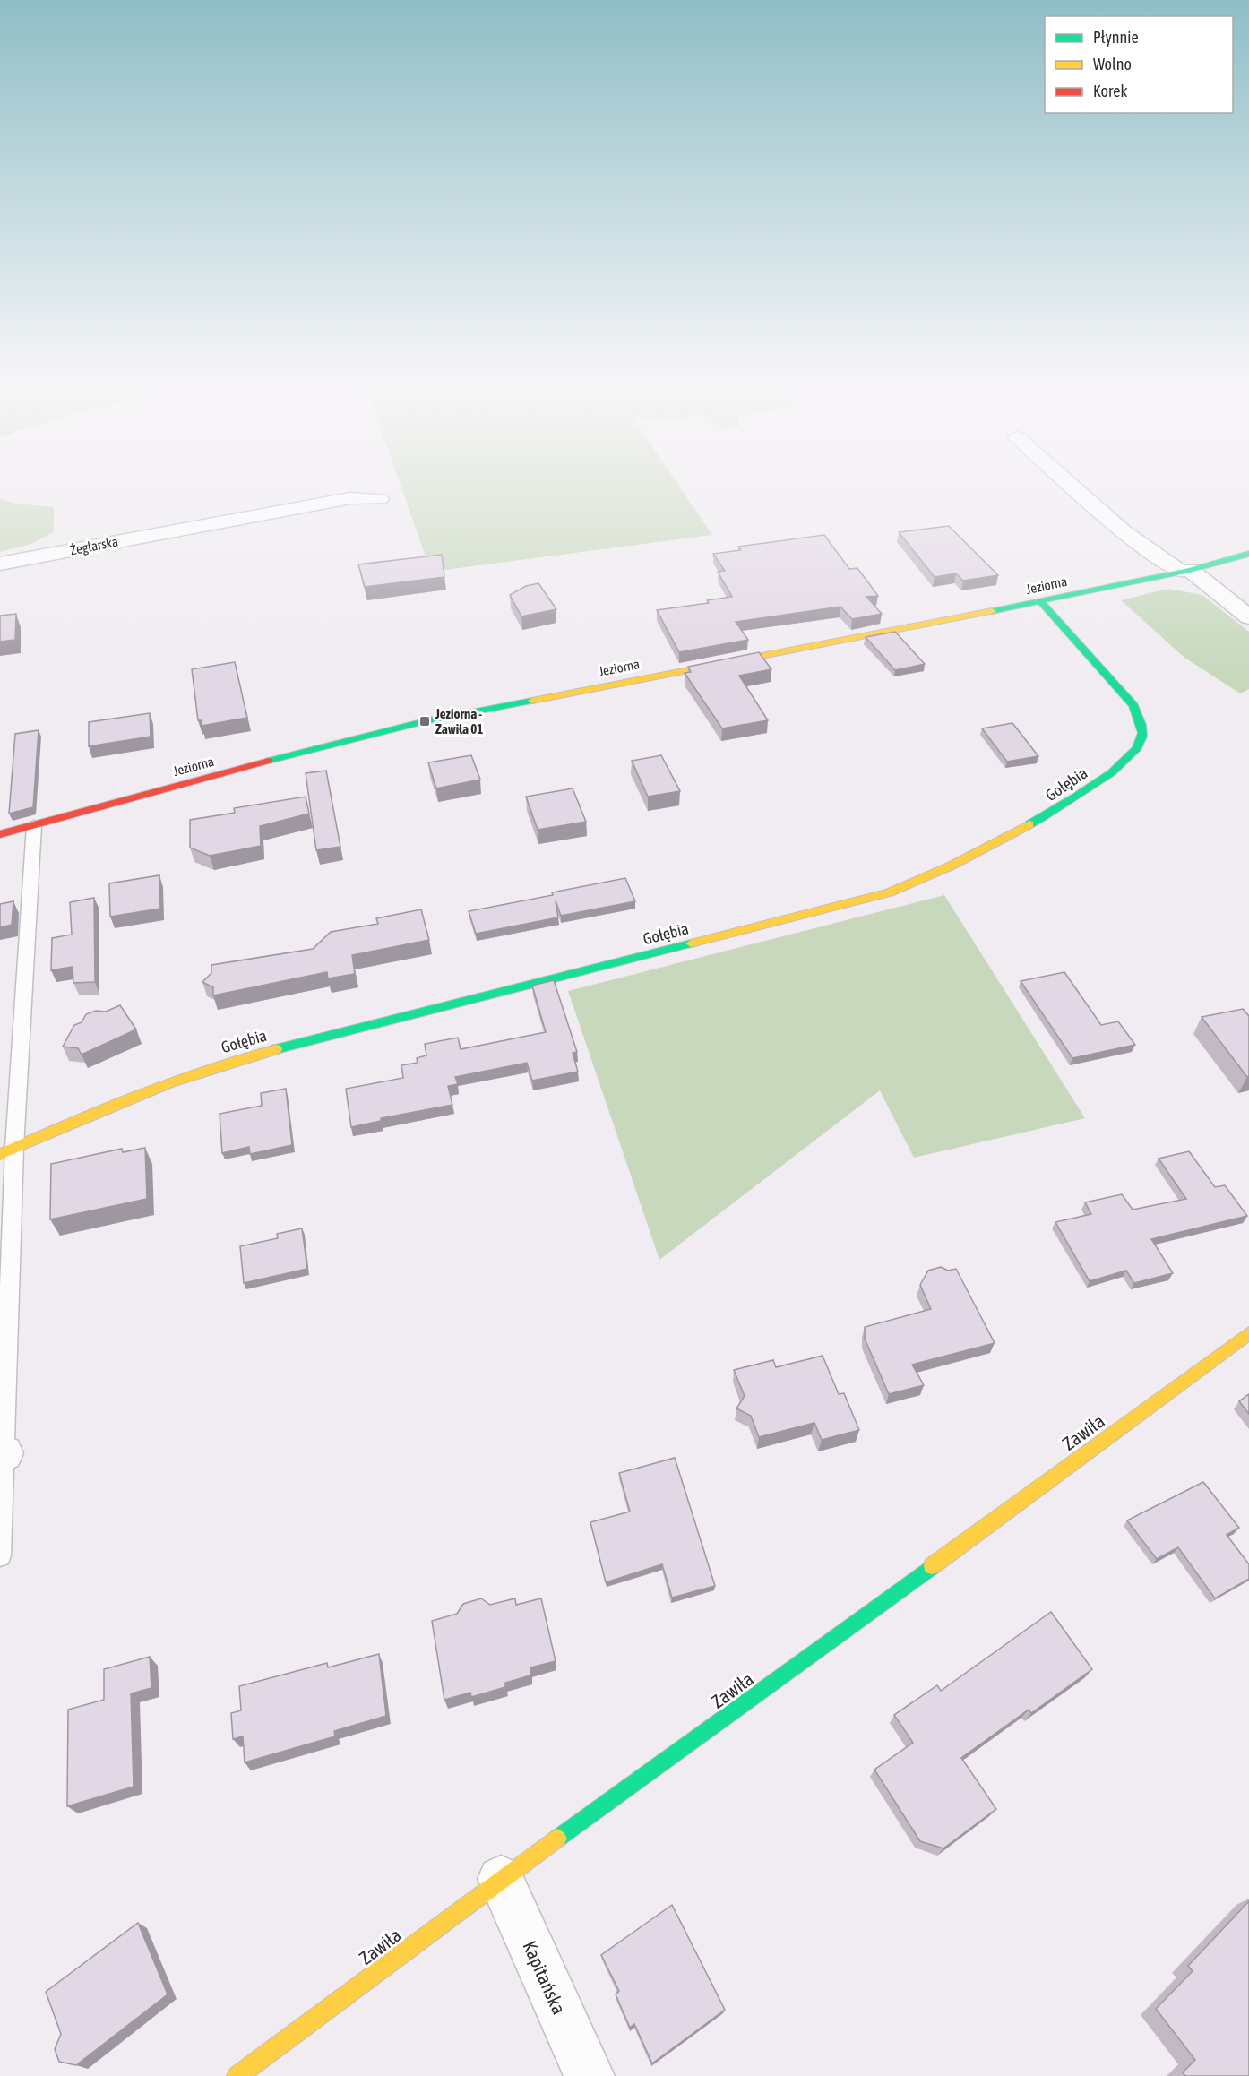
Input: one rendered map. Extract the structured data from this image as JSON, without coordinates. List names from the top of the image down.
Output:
{
  "streets": {
    "street": [
      "Żeglarska",
      "Jeziorna",
      "Gołębia",
      "Zawiła",
      "Kapitańska"
    ]
  },
  "crossings": [
    ["Jeziorna", "Gołębia"],
    ["Zawiła", "Kapitańska"]
  ],
  "places": {
    "transit": ["Jeziorna - Zawiła 01"]
  },
  "legend": ["Płynnie", "Wolno", "Korek"]
}
